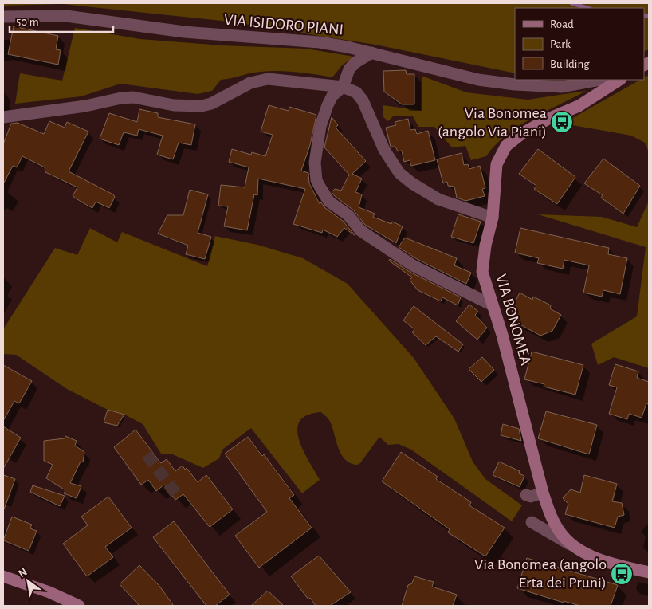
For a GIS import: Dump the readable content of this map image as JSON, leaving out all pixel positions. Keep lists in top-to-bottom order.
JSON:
{
  "streets": {
    "street": ["VIA ISIDORO PIANI", "VIA BONOMEA"]
  },
  "places": {
    "bus stop": ["Via Bonomea (angolo Via Piani)", "Via Bonomea (angolo Erta dei Pruni)"]
  },
  "legend": ["Road", "Park", "Building"],
  "scale_bar": "50 m",
  "north": "top left"
}
